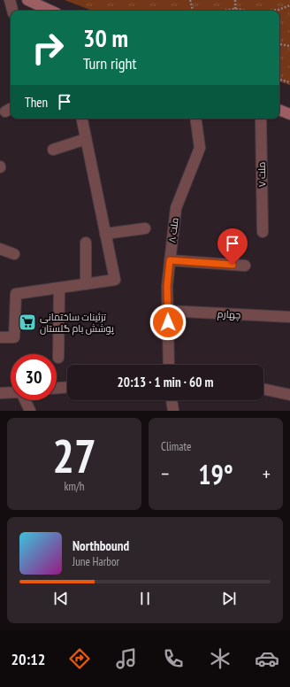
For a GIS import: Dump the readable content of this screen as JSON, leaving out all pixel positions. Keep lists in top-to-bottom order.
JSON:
{
  "streets": {
    "street": ["۷ ملت", "۸ ملت", "چهارم"]
  },
  "crossings": [
    ["۸ ملت", "چهارم"]
  ],
  "places": {
    "supermarket": ["تزئینات ساختمانی پوشش بام گلستان"]
  },
  "page": {
    "turn": ["30 m", "Turn right"],
    "then": "Then",
    "limit": "30",
    "trip": "20:13 · 1 min · 60 m",
    "tile": [
      ["27", "km/h"],
      "Climate"
    ],
    "heat": ["−", "19°", "+"],
    "song": ["Northbound", "June Harbor"],
    "tabs": "20:12"
  }
}
